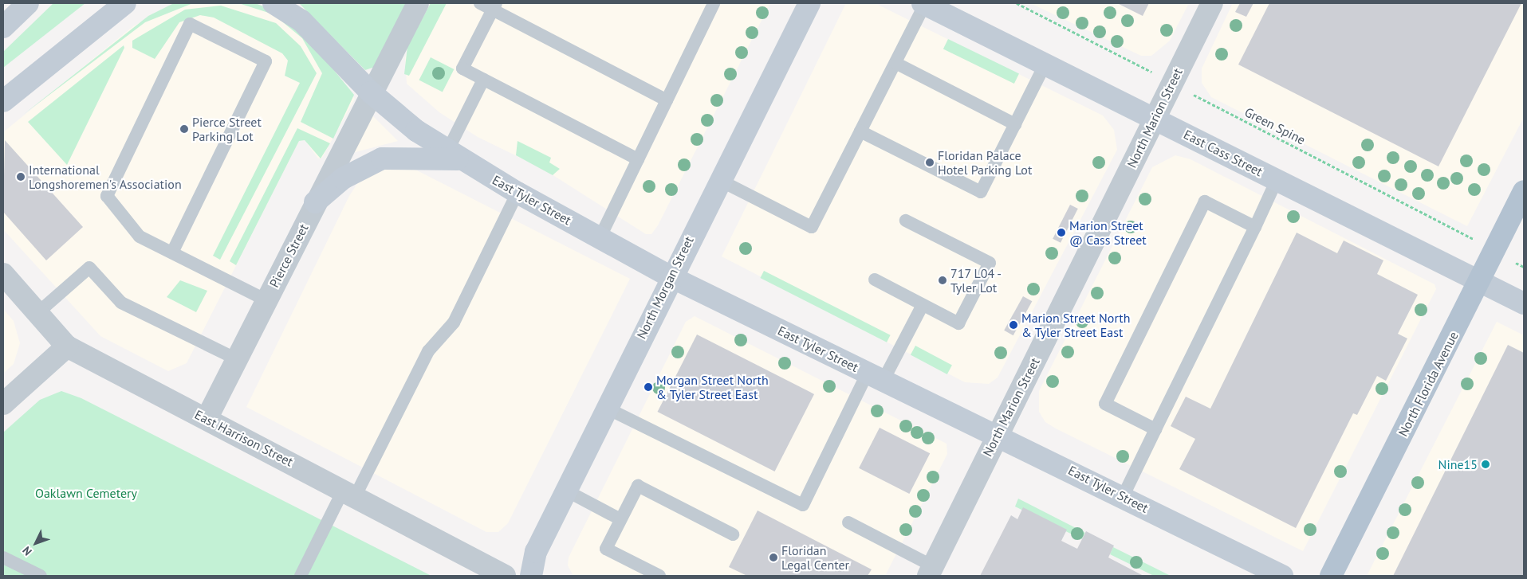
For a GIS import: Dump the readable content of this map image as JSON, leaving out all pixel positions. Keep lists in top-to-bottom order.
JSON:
{
  "streets": {
    "main road": [
      "East Cass Street",
      "East Tyler Street",
      "North Morgan Street",
      "North Florida Avenue"
    ],
    "street": ["North Marion Street", "Pierce Street", "East Harrison Street"],
    "path": ["Green Spine"]
  },
  "crossings": [
    ["North Marion Street", "Green Spine"],
    ["North Marion Street", "East Cass Street"],
    ["North Marion Street", "East Tyler Street"],
    ["Green Spine", "North Florida Avenue"],
    ["East Cass Street", "North Florida Avenue"],
    ["East Tyler Street", "Pierce Street"],
    ["East Tyler Street", "North Morgan Street"],
    ["Pierce Street", "East Harrison Street"]
  ],
  "parks": ["Oaklawn Cemetery"],
  "places": [
    "Pierce Street Parking Lot",
    "Floridan Palace Hotel Parking Lot",
    "International Longshoremen's Association",
    "Marion Street @ Cass Street",
    "717 L04 - Tyler Lot",
    "Marion Street North & Tyler Street East",
    "Morgan Street North & Tyler Street East",
    "Nine15",
    "Floridan Legal Center"
  ],
  "north": "bottom left"
}
